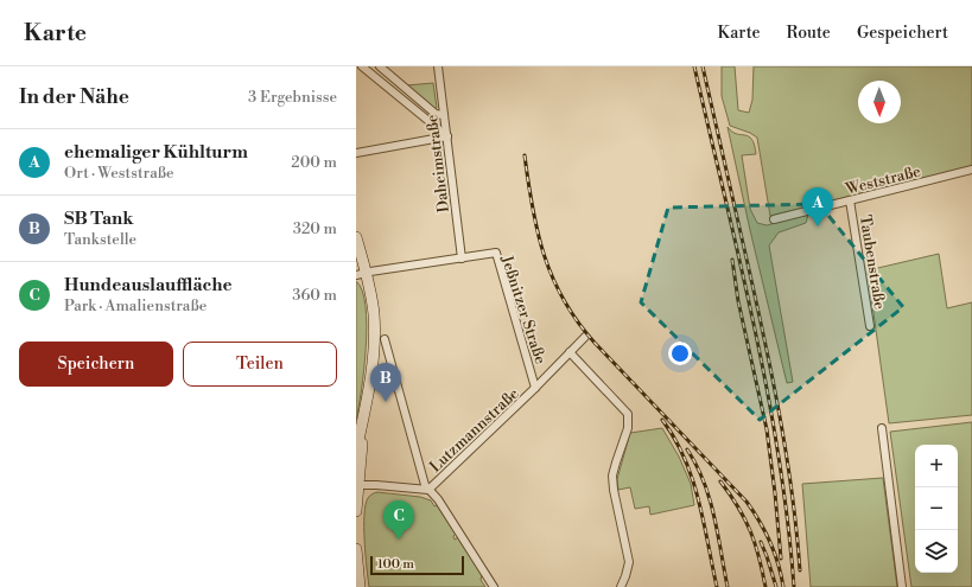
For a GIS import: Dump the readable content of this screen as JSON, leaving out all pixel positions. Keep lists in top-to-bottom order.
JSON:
{
  "streets": {
    "street": [
      "Daheimstraße",
      "Weststraße",
      "Taubenstraße",
      "Jeßnitzer Straße",
      "Lutzmannstraße"
    ]
  },
  "crossings": [
    ["Daheimstraße", "Jeßnitzer Straße"],
    ["Weststraße", "Taubenstraße"],
    ["Jeßnitzer Straße", "Lutzmannstraße"]
  ],
  "scale_bar": "100 m",
  "north": "bottom",
  "page": {
    "header": "Karte",
    "nav": ["Karte", "Route", "Gespeichert"],
    "heading": ["In der Nähe", "3 Ergebnisse"],
    "list": [
      {
        "mark": "A",
        "name": "ehemaliger Kühlturm",
        "note": "Ort · Weststraße",
        "value": "200 m"
      },
      {
        "mark": "B",
        "name": "SB Tank",
        "note": "Tankstelle",
        "value": "320 m"
      },
      {
        "mark": "C",
        "name": "Hundeauslauffläche",
        "note": "Park · Amalienstraße",
        "value": "360 m"
      }
    ],
    "pins": ["A", "B", "C"],
    "buttons": ["Speichern", "Teilen"],
    "map_buttons": ["+", "−"],
    "scale": "100 m"
  }
}
